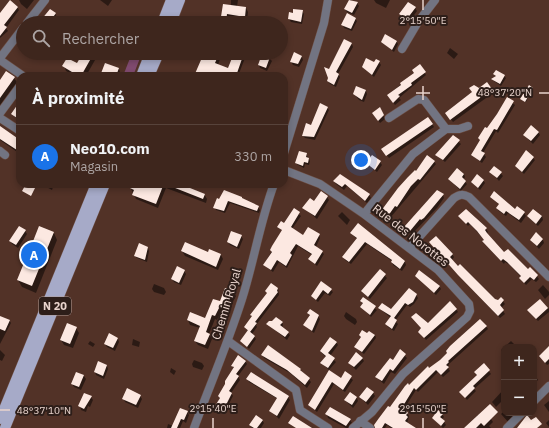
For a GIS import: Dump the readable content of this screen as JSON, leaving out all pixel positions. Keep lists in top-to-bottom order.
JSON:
{
  "streets": {
    "main road": ["N 20"],
    "street": ["Rue des Norottes", "Chemin Royal"]
  },
  "page": {
    "search": "Rechercher",
    "heading": "À proximité",
    "list": [
      {
        "mark": "A",
        "name": "Neo10.com",
        "note": "Magasin",
        "value": "330 m"
      }
    ],
    "pins": "A",
    "map_buttons": ["+", "−"]
  },
  "coordinates": [
    "2°15'50\"E",
    "48°37'20\"N",
    "2°15'40\"E",
    "48°37'10\"N"
  ]
}
